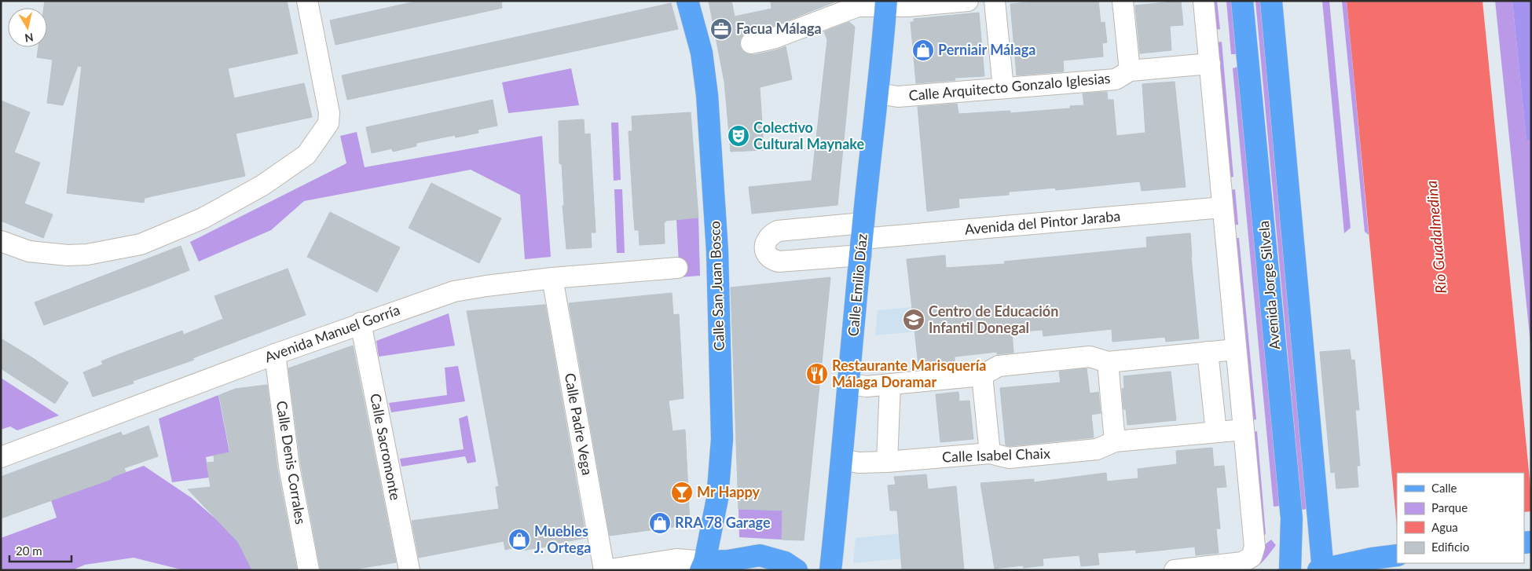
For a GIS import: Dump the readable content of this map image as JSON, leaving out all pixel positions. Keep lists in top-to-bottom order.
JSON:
{
  "streets": {
    "main road": ["Calle Emilio Díaz", "Avenida Jorge Silvela", "Calle San Juan Bosco"],
    "street": [
      "Calle Arquitecto Gonzalo Iglesias",
      "Avenida del Pintor Jaraba",
      "Avenida Manuel Gorría",
      "Calle Padre Vega",
      "Calle Sacromonte",
      "Calle Isabel Chaix",
      "Calle Denis Corrales"
    ]
  },
  "crossings": [
    ["Calle Arquitecto Gonzalo Iglesias", "Calle Emilio Díaz"],
    ["Avenida del Pintor Jaraba", "Calle Emilio Díaz"],
    ["Calle Emilio Díaz", "Calle Isabel Chaix"],
    ["Avenida Manuel Gorría", "Calle Padre Vega"],
    ["Avenida Manuel Gorría", "Calle Sacromonte"],
    ["Avenida Manuel Gorría", "Calle Denis Corrales"]
  ],
  "water": ["Río Guadalmedina"],
  "places": {
    "office": ["Facua Málaga"],
    "shop": ["Perniair Málaga", "RRA 78 Garage", "Muebles J. Ortega"],
    "theatre": ["Colectivo Cultural Maynake"],
    "school or university": ["Centro de Educación Infantil Donegal"],
    "restaurant": ["Restaurante Marisquería Málaga Doramar"],
    "bar": ["Mr Happy"]
  },
  "legend": [
    "Calle",
    "Parque",
    "Agua",
    "Edificio"
  ],
  "scale_bar": "20 m",
  "north": "bottom"
}
